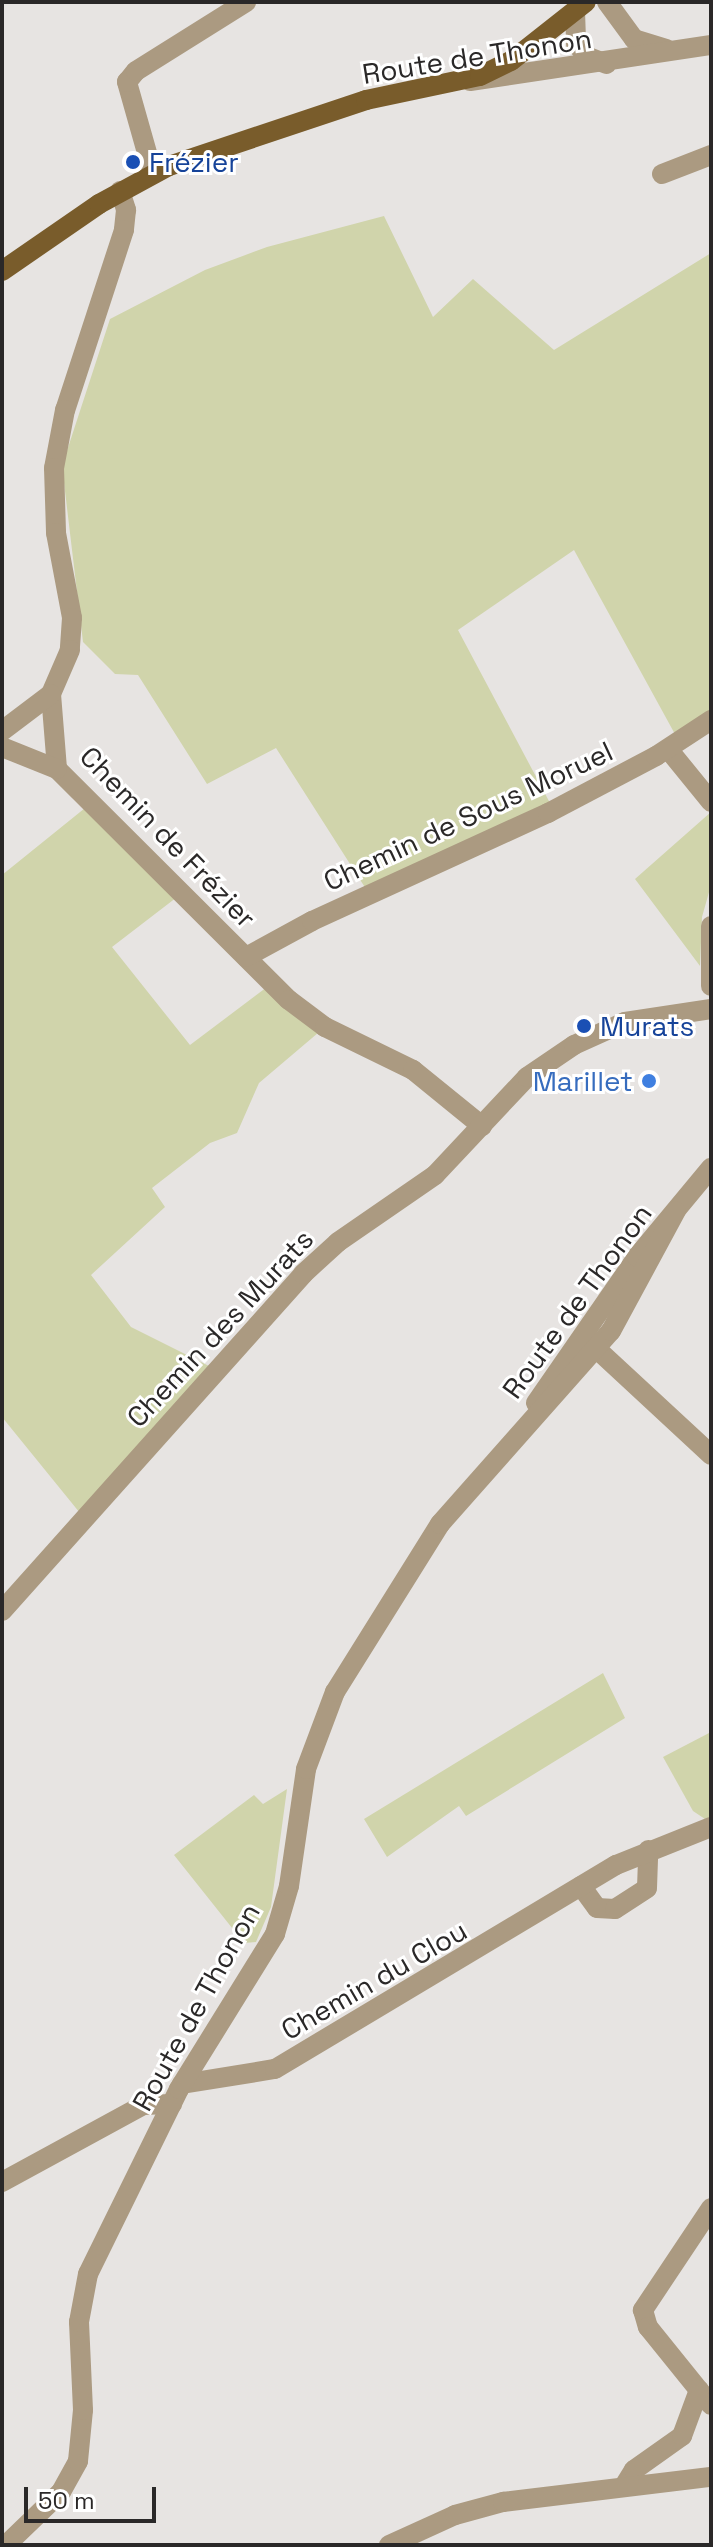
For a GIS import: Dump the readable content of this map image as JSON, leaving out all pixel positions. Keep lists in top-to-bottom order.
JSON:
{
  "streets": {
    "main road": ["Route de Thonon"],
    "street": [
      "Chemin de Sous Moruel",
      "Chemin de Frézier",
      "Chemin des Murats",
      "Chemin du Clou"
    ]
  },
  "crossings": [
    ["Route de Thonon", "Chemin de Frézier"],
    ["Route de Thonon", "Chemin du Clou"],
    ["Chemin de Sous Moruel", "Chemin de Frézier"],
    ["Chemin de Frézier", "Chemin des Murats"]
  ],
  "places": ["Frézier", "Murats", "Marillet"],
  "scale_bar": "50 m"
}
